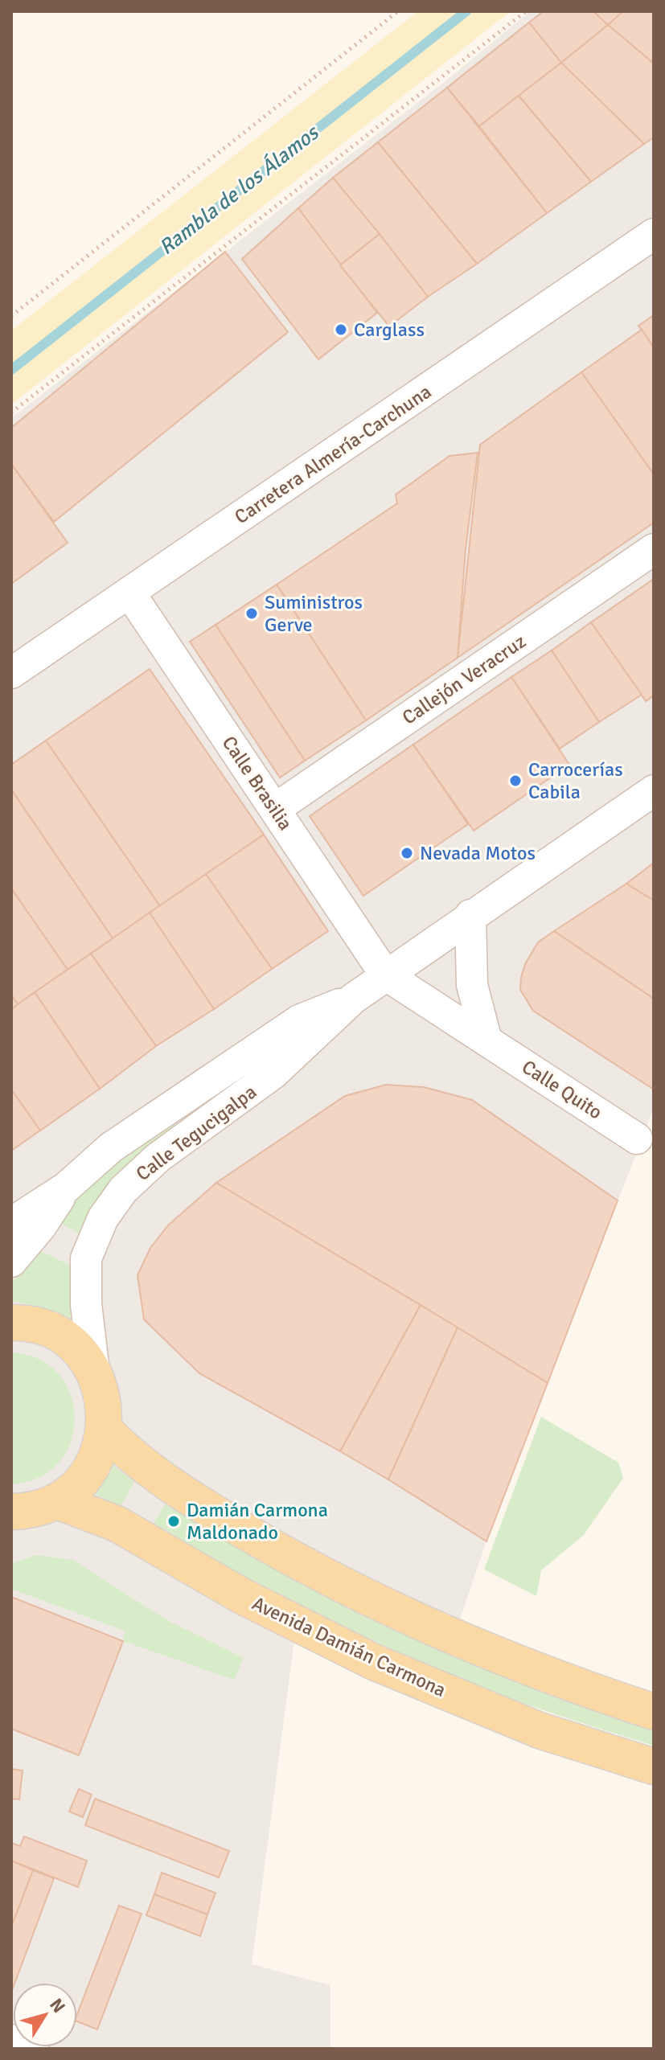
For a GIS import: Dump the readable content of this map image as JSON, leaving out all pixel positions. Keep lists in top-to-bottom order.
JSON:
{
  "streets": {
    "main road": ["Avenida Damián Carmona"],
    "street": [
      "Carretera Almería-Carchuna",
      "Callejón Veracruz",
      "Calle Brasilia",
      "Calle Quito",
      "Calle Tegucigalpa"
    ]
  },
  "crossings": [
    ["Carretera Almería-Carchuna", "Calle Brasilia"],
    ["Callejón Veracruz", "Calle Brasilia"],
    ["Calle Brasilia", "Calle Quito"],
    ["Calle Brasilia", "Calle Tegucigalpa"],
    ["Calle Quito", "Calle Tegucigalpa"]
  ],
  "water": ["Rambla de los Álamos"],
  "places": [
    "Carglass",
    "Suministros Gerve",
    "Carrocerías Cabila",
    "Nevada Motos",
    "Damián Carmona Maldonado"
  ],
  "north": "top right"
}
